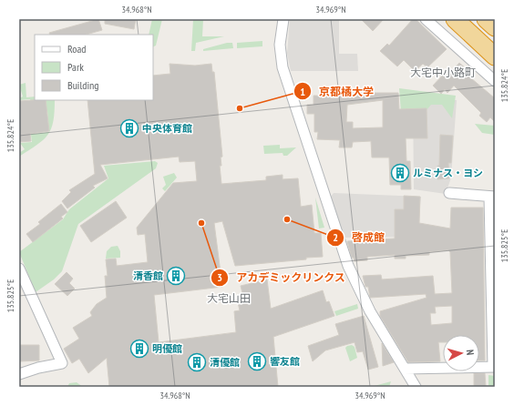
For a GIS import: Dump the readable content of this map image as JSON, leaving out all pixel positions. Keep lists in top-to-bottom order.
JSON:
{
  "districts": ["大宅中小路町", "大宅山田"],
  "places": {
    "other": ["京都橘大学", "啓成館", "アカデミックリンクス"],
    "building": [
      "中央体育館",
      "ルミナス・ヨシ",
      "清香館",
      "明優館",
      "響友館",
      "清優館"
    ]
  },
  "legend": ["Road", "Park", "Building"],
  "north": "right",
  "coordinates": [
    "34.968°N",
    "34.969°N",
    "135.824°E",
    "135.825°E"
  ]
}
